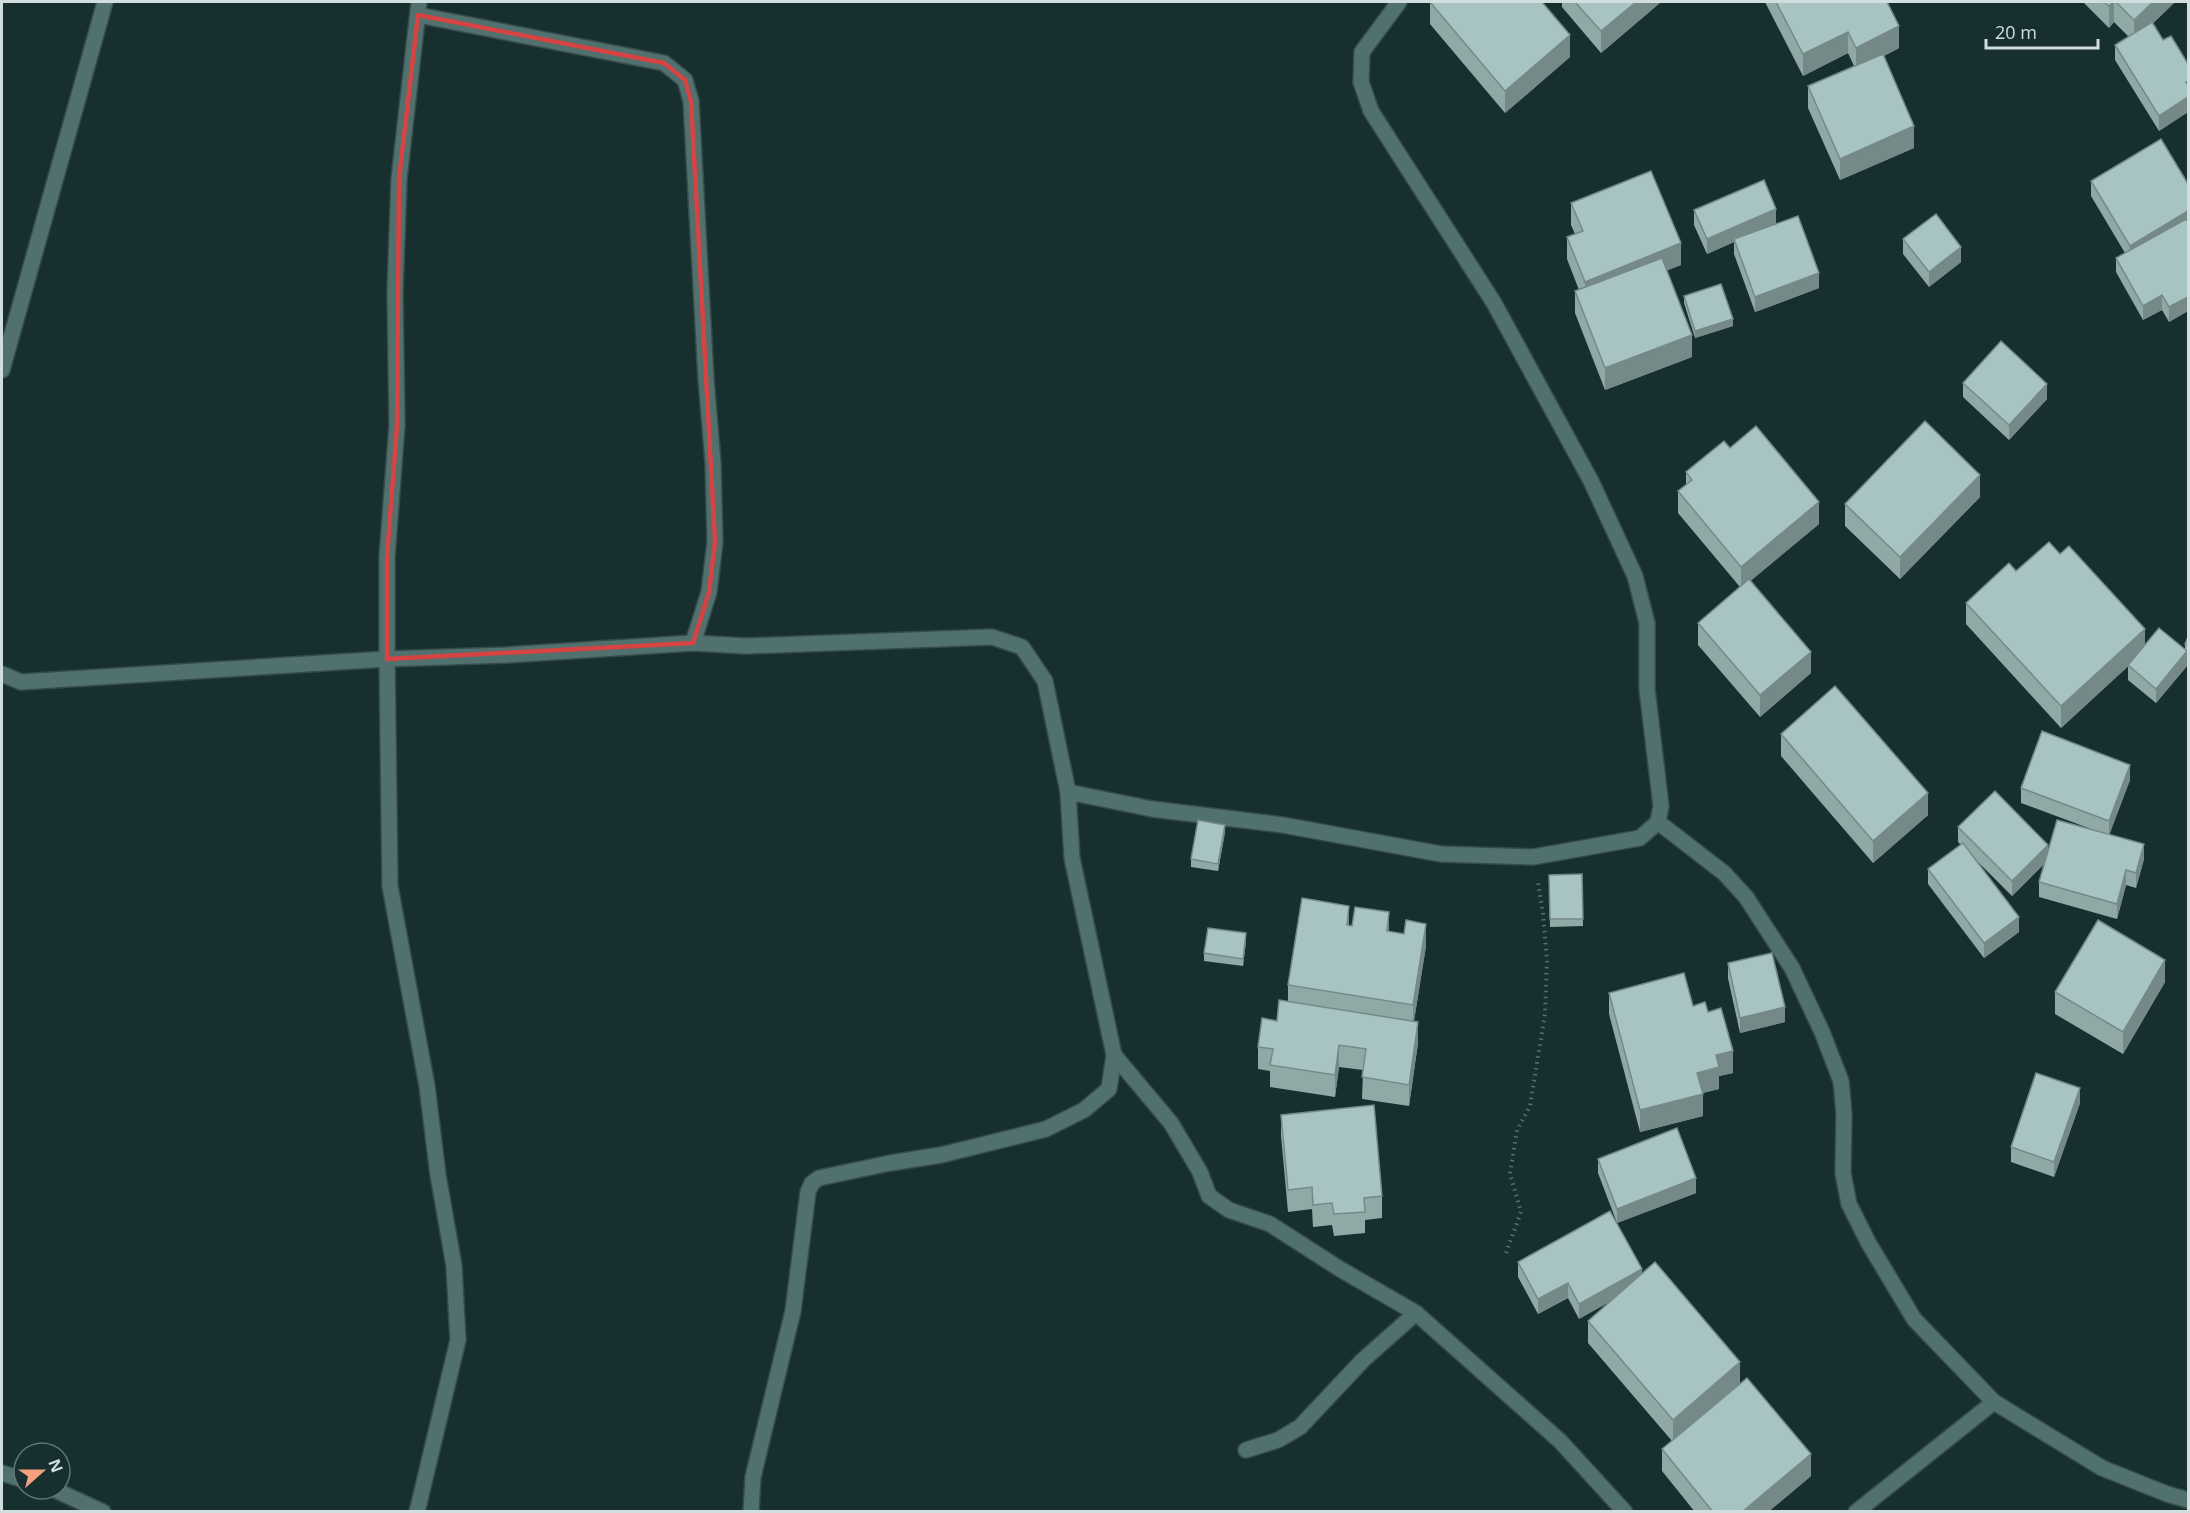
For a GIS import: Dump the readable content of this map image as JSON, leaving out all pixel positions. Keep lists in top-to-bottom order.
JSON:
{
  "scale_bar": "20 m",
  "north": "right"
}
